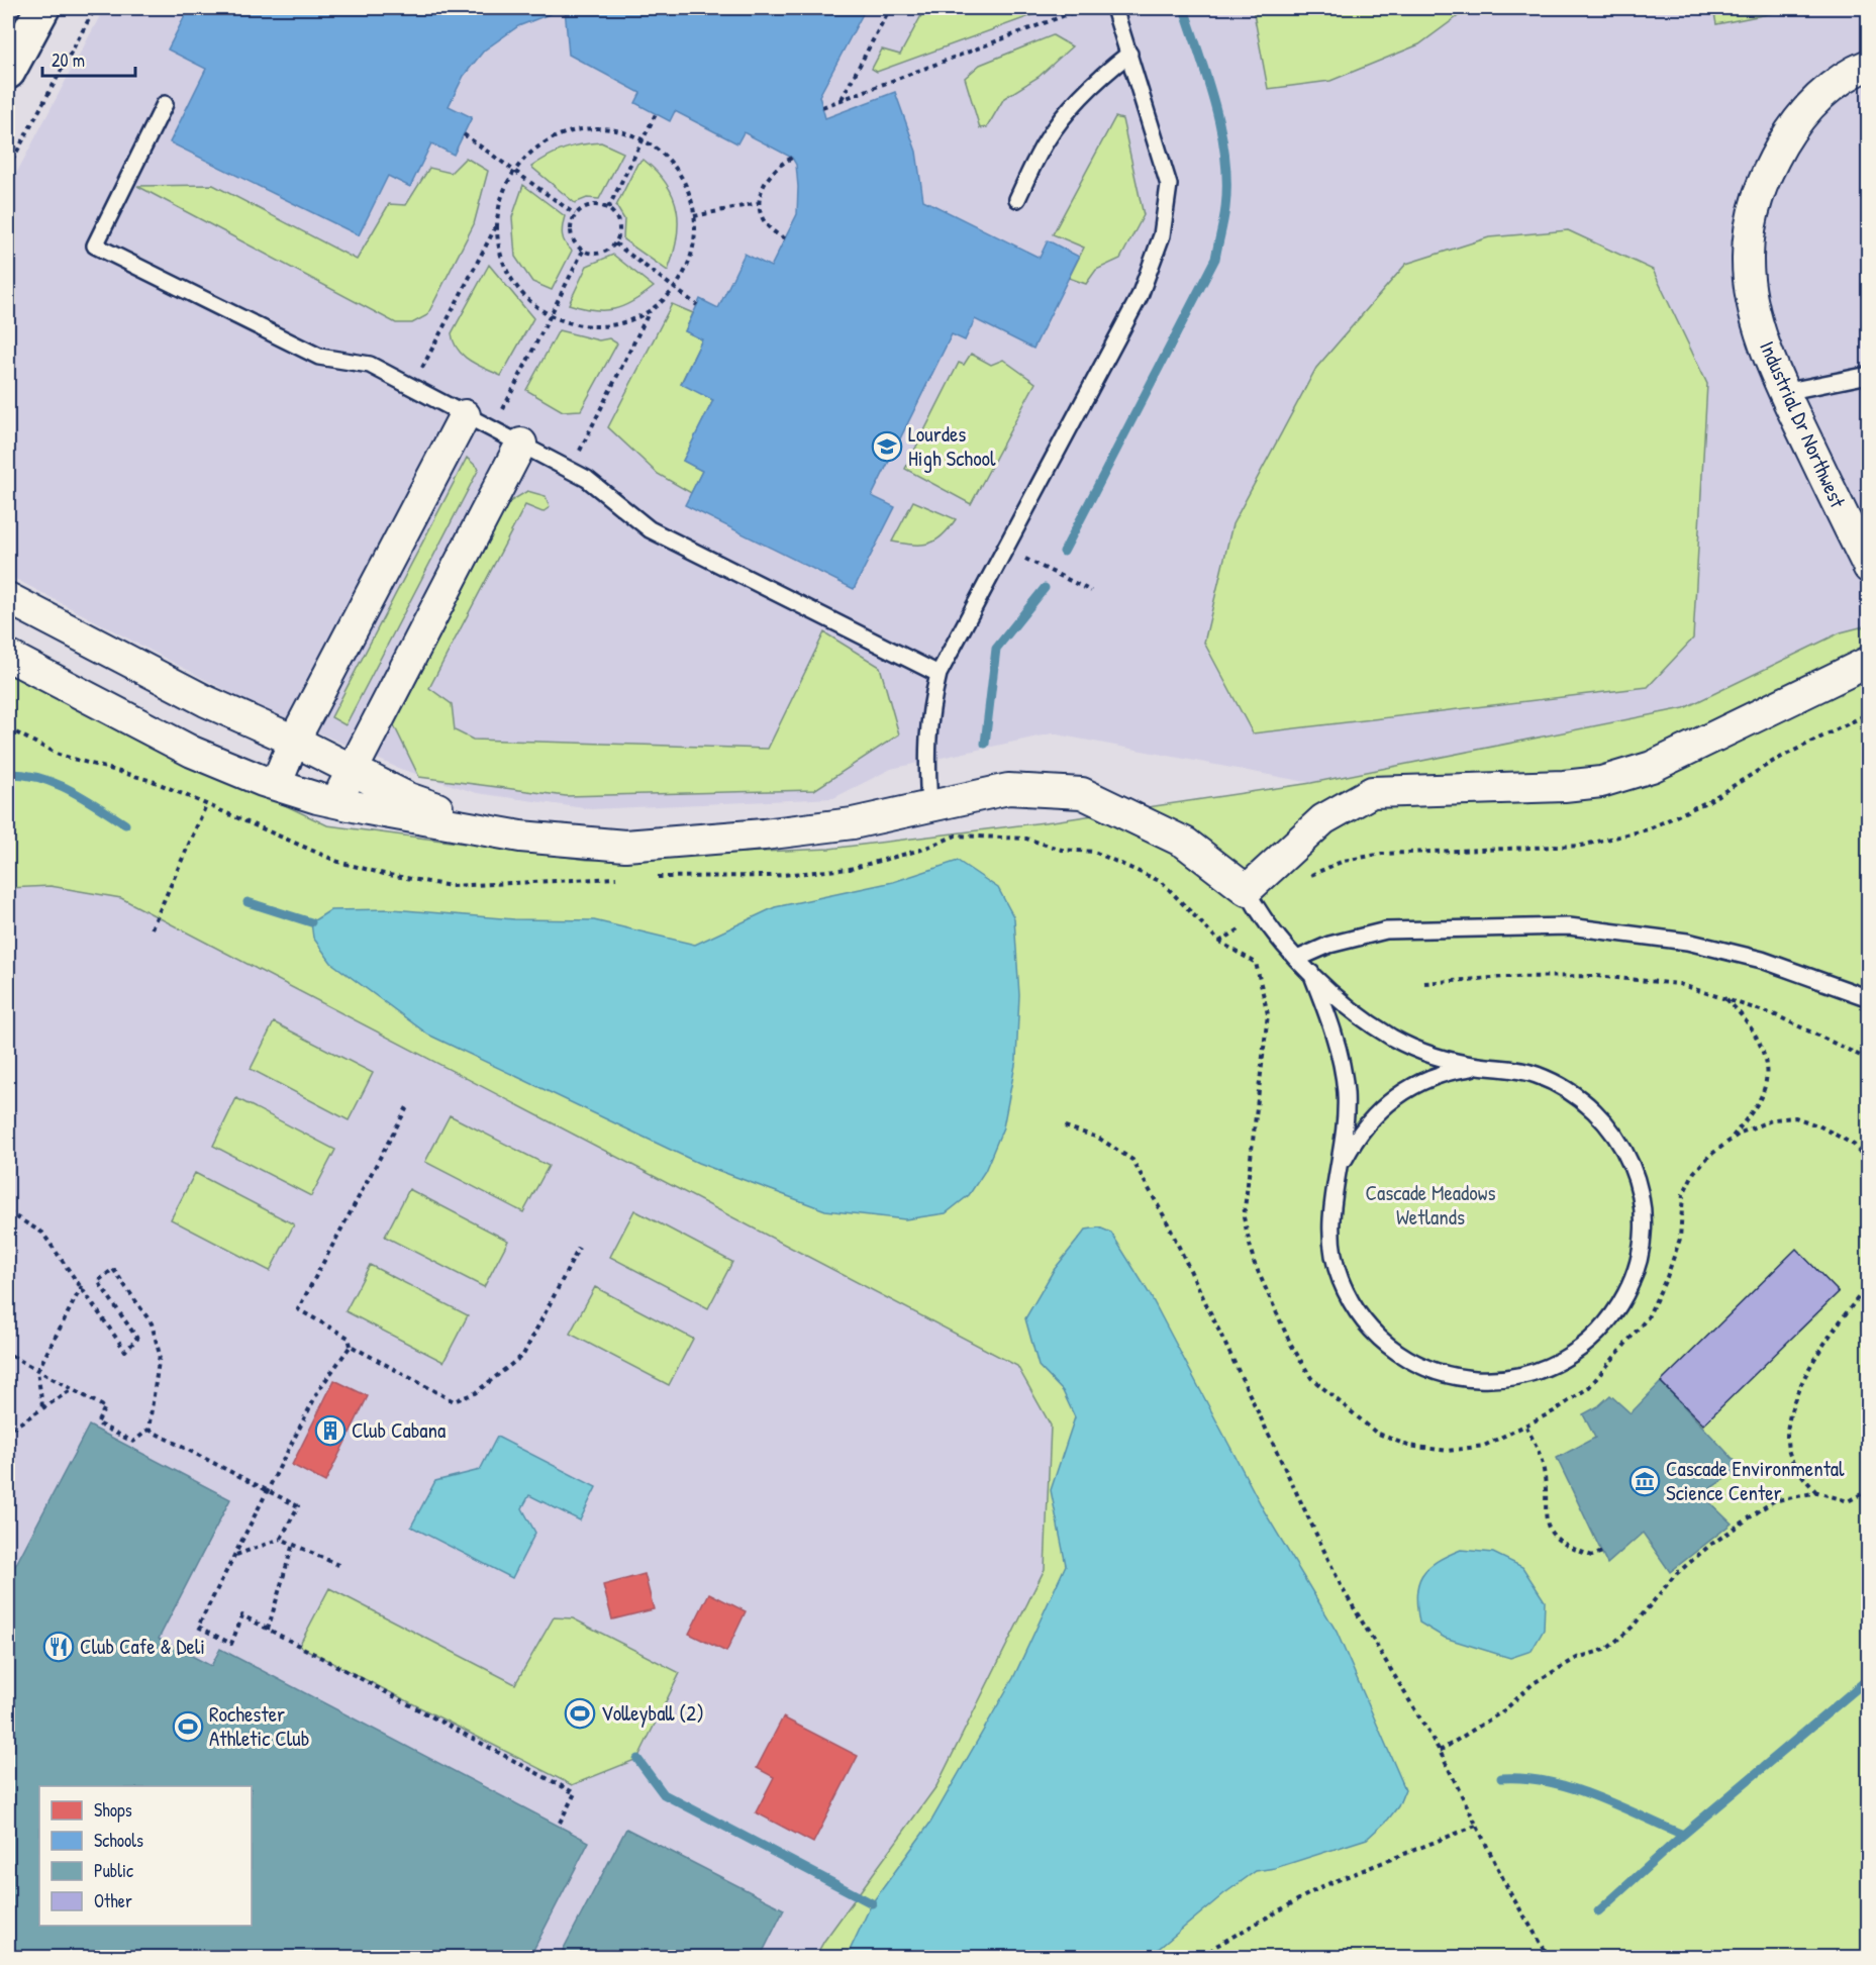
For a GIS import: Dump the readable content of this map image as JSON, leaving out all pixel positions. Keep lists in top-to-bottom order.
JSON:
{
  "streets": {
    "street": ["Industrial Dr Northwest"]
  },
  "parks": ["Cascade Meadows Wetlands"],
  "places": {
    "school or university": ["Lourdes High School"],
    "building": ["Club Cabana"],
    "museum": ["Cascade Environmental Science Center"],
    "restaurant": ["Club Cafe & Deli"],
    "sports": ["Volleyball (2)", "Rochester Athletic Club"]
  },
  "legend": [
    "Shops",
    "Schools",
    "Public",
    "Other"
  ],
  "scale_bar": "20 m"
}
